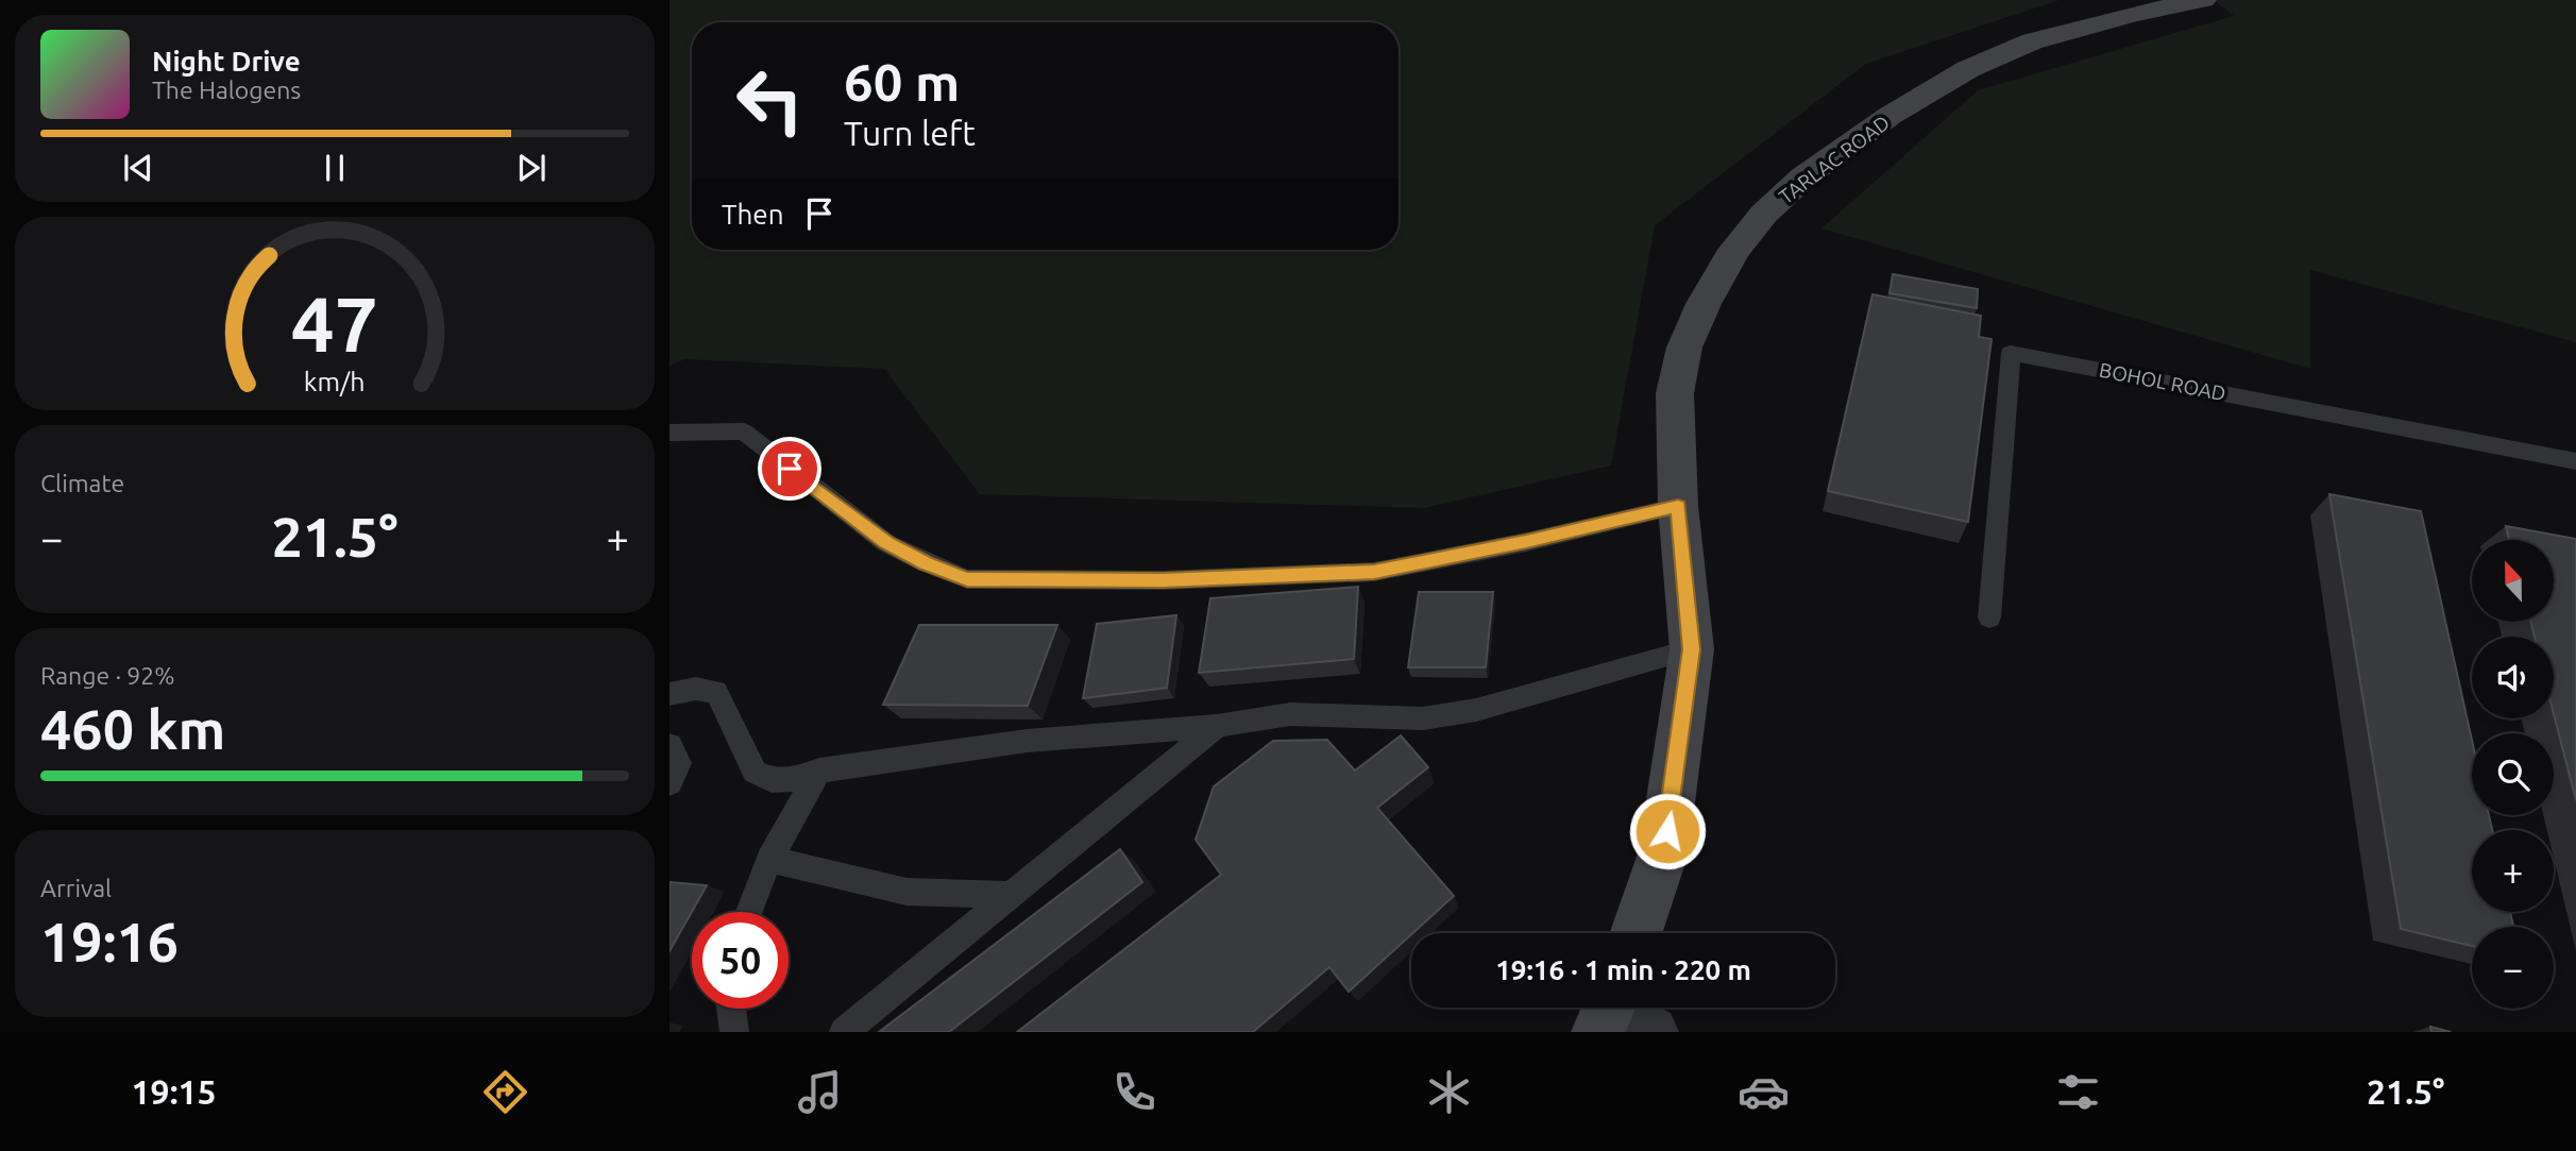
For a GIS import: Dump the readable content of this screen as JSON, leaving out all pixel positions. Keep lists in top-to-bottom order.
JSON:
{
  "streets": {
    "main road": ["TARLAC ROAD"],
    "lane": ["BOHOL ROAD"]
  },
  "north": "top",
  "page": {
    "turn": ["60 m", "Turn left"],
    "song": ["Night Drive", "The Halogens"],
    "then": "Then",
    "tile": [
      "Climate",
      ["Range · 92%", "460 km"],
      ["Arrival", "19:16"]
    ],
    "heat": ["−", "21.5°", "+"],
    "map_buttons": ["+", "−"],
    "limit": "50",
    "trip": "19:16 · 1 min · 220 m",
    "tabs": ["19:15", "21.5°"],
    "gauge": ["47", "km/h"]
  }
}
